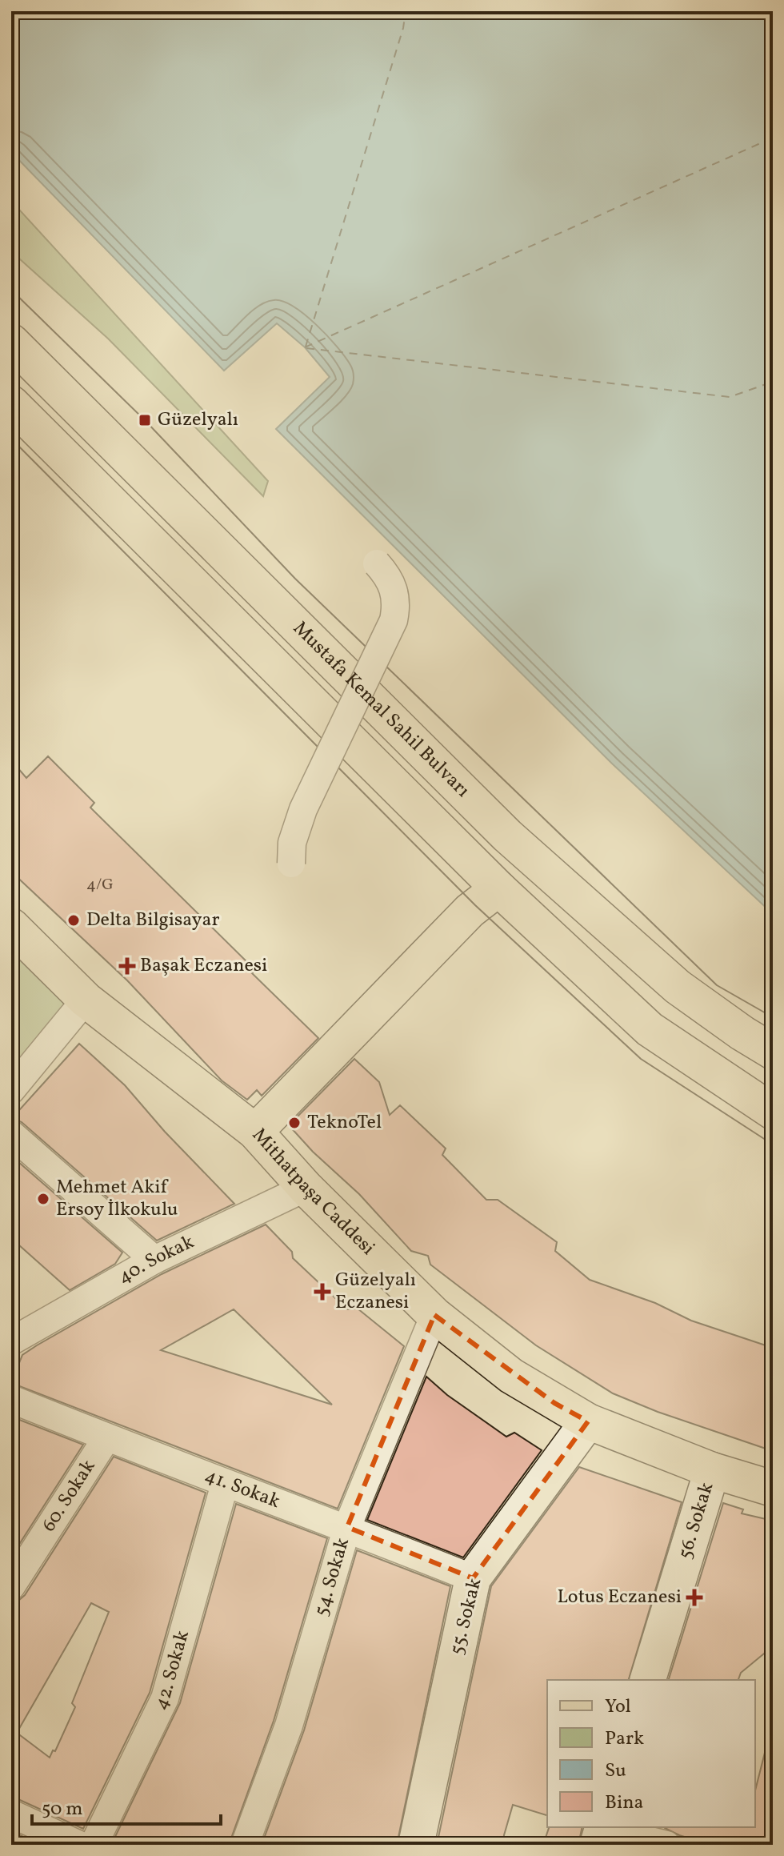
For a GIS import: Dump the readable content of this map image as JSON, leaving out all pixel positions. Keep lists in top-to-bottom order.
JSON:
{
  "streets": {
    "main road": ["Mustafa Kemal Sahil Bulvarı", "Mithatpaşa Caddesi"],
    "street": [
      "40. Sokak",
      "41. Sokak",
      "60. Sokak",
      "56. Sokak",
      "54. Sokak",
      "55. Sokak",
      "42. Sokak"
    ]
  },
  "crossings": [
    ["Mithatpaşa Caddesi", "40. Sokak"],
    ["Mithatpaşa Caddesi", "56. Sokak"],
    ["Mithatpaşa Caddesi", "54. Sokak"],
    ["Mithatpaşa Caddesi", "55. Sokak"],
    ["41. Sokak", "60. Sokak"],
    ["41. Sokak", "54. Sokak"],
    ["41. Sokak", "55. Sokak"],
    ["41. Sokak", "42. Sokak"]
  ],
  "places": {
    "transit": ["Güzelyalı"],
    "other": ["Delta Bilgisayar", "TeknoTel", "Mehmet Akif Ersoy İlkokulu"],
    "health": ["Başak Eczanesi", "Güzelyalı Eczanesi", "Lotus Eczanesi"]
  },
  "house_numbers": ["4/G"],
  "legend": [
    "Yol",
    "Park",
    "Su",
    "Bina"
  ],
  "scale_bar": "50 m"
}
